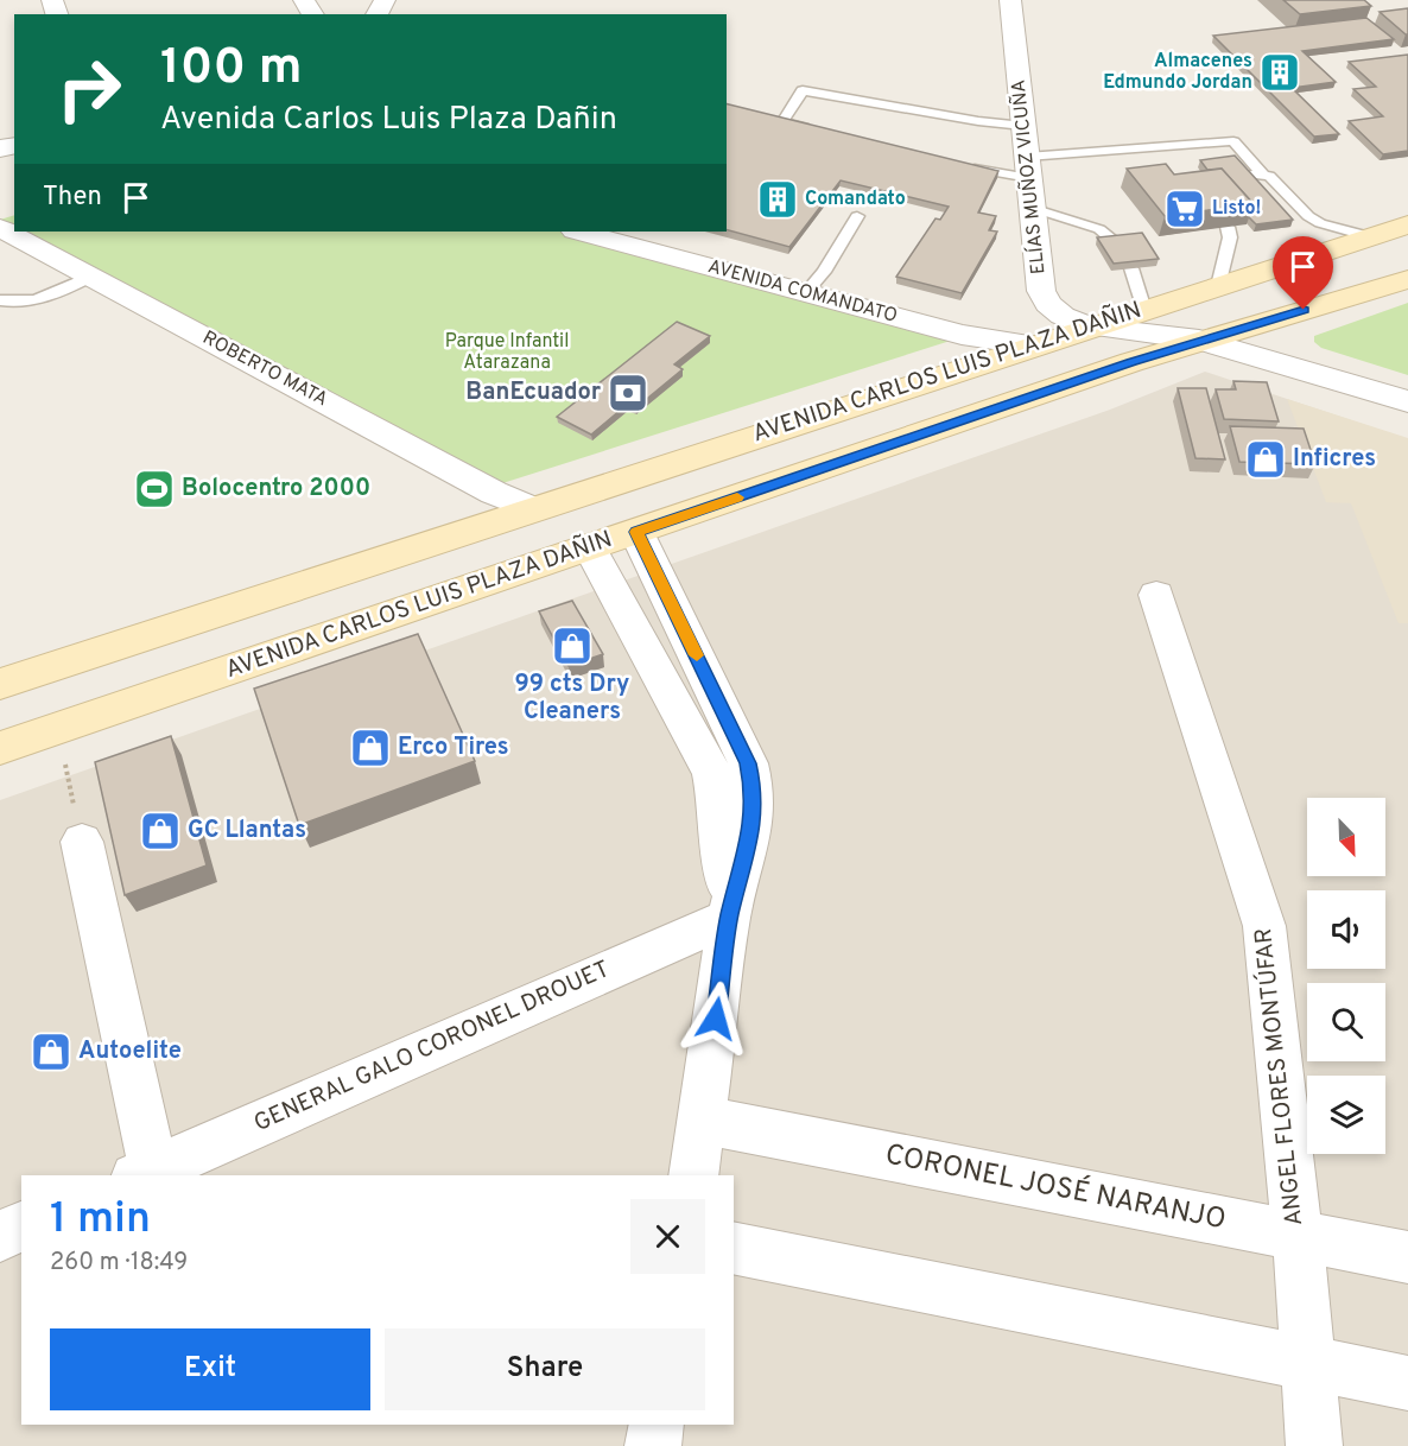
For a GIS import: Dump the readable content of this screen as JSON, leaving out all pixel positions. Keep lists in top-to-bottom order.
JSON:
{
  "streets": {
    "main road": ["AVENIDA CARLOS LUIS PLAZA DAÑIN"],
    "street": [
      "ELÍAS MUÑOZ VICUÑA",
      "AVENIDA COMANDATO",
      "ROBERTO MATA",
      "GENERAL GALO CORONEL DROUET",
      "ANGEL FLORES MONTÚFAR",
      "CORONEL JOSÉ NARANJO"
    ]
  },
  "crossings": [
    ["ELÍAS MUÑOZ VICUÑA", "AVENIDA CARLOS LUIS PLAZA DAÑIN"],
    ["AVENIDA COMANDATO", "AVENIDA CARLOS LUIS PLAZA DAÑIN"],
    ["ROBERTO MATA", "AVENIDA CARLOS LUIS PLAZA DAÑIN"],
    ["ANGEL FLORES MONTÚFAR", "CORONEL JOSÉ NARANJO"]
  ],
  "parks": ["Parque Infantil Atarazana"],
  "places": {
    "building": ["Almacenes Edmundo Jordan", "Comandato"],
    "supermarket": ["Listo!"],
    "bank": ["BanEcuador"],
    "shop": [
      "Inficres",
      "99 cts Dry Cleaners",
      "Erco Tires",
      "GC Llantas",
      "Autoelite"
    ],
    "sports": ["Bolocentro 2000"]
  },
  "north": "bottom right",
  "page": {
    "turn": ["100 m", "Avenida Carlos Luis Plaza Dañin"],
    "then": "Then",
    "heading": ["1 min", "260 m · 18:49"],
    "buttons": ["Exit", "Share"]
  }
}
